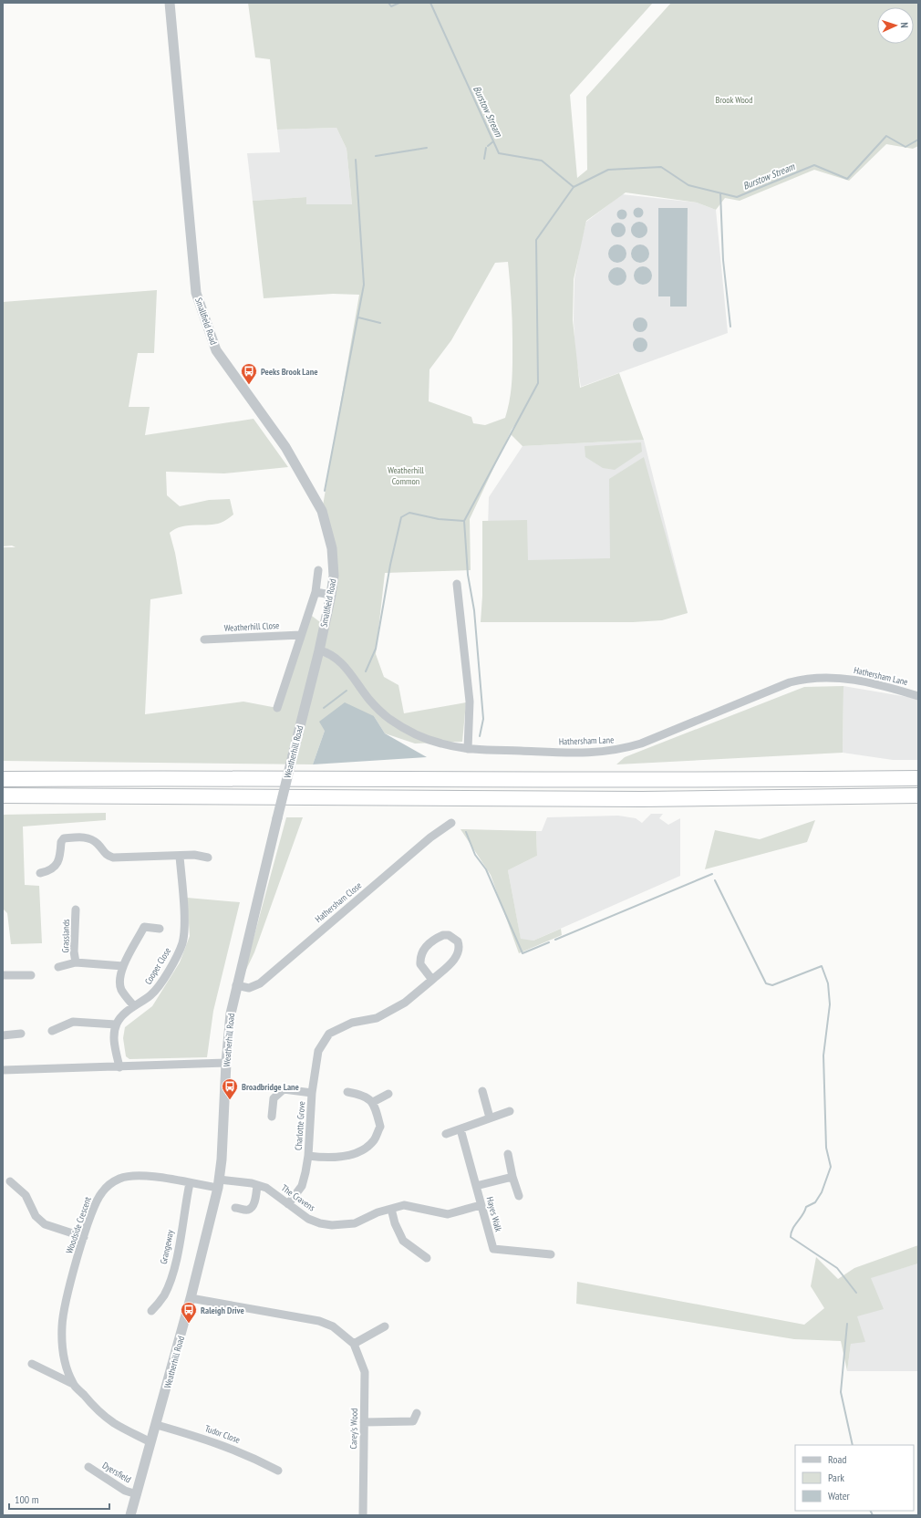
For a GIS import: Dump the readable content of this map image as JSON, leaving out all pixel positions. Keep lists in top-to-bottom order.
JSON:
{
  "streets": {
    "street": [
      "Smallfield Road",
      "Weatherhill Close",
      "Hathersham Lane",
      "Weatherhill Road",
      "Hathersham Close",
      "Grasslands",
      "Cooper Close",
      "Charlotte Grove",
      "The Cravens",
      "Hayes Walk",
      "Woodside Crescent",
      "Grangeway",
      "Carey's Wood",
      "Tudor Close",
      "Dyersfield"
    ]
  },
  "crossings": [
    ["Smallfield Road", "Hathersham Lane"],
    ["Smallfield Road", "Weatherhill Road"],
    ["Hathersham Lane", "Weatherhill Road"],
    ["Weatherhill Road", "Hathersham Close"],
    ["Weatherhill Road", "The Cravens"],
    ["Weatherhill Road", "Woodside Crescent"],
    ["Weatherhill Road", "Tudor Close"],
    ["Weatherhill Road", "Dyersfield"],
    ["Charlotte Grove", "The Cravens"],
    ["The Cravens", "Hayes Walk"],
    ["The Cravens", "Woodside Crescent"],
    ["Woodside Crescent", "Grangeway"]
  ],
  "water": ["Burstow Stream"],
  "parks": ["Brook Wood", "Weatherhill Common"],
  "places": {
    "bus stop": ["Peeks Brook Lane", "Broadbridge Lane", "Raleigh Drive"]
  },
  "legend": ["Road", "Park", "Water"],
  "scale_bar": "100 m",
  "north": "right"
}
